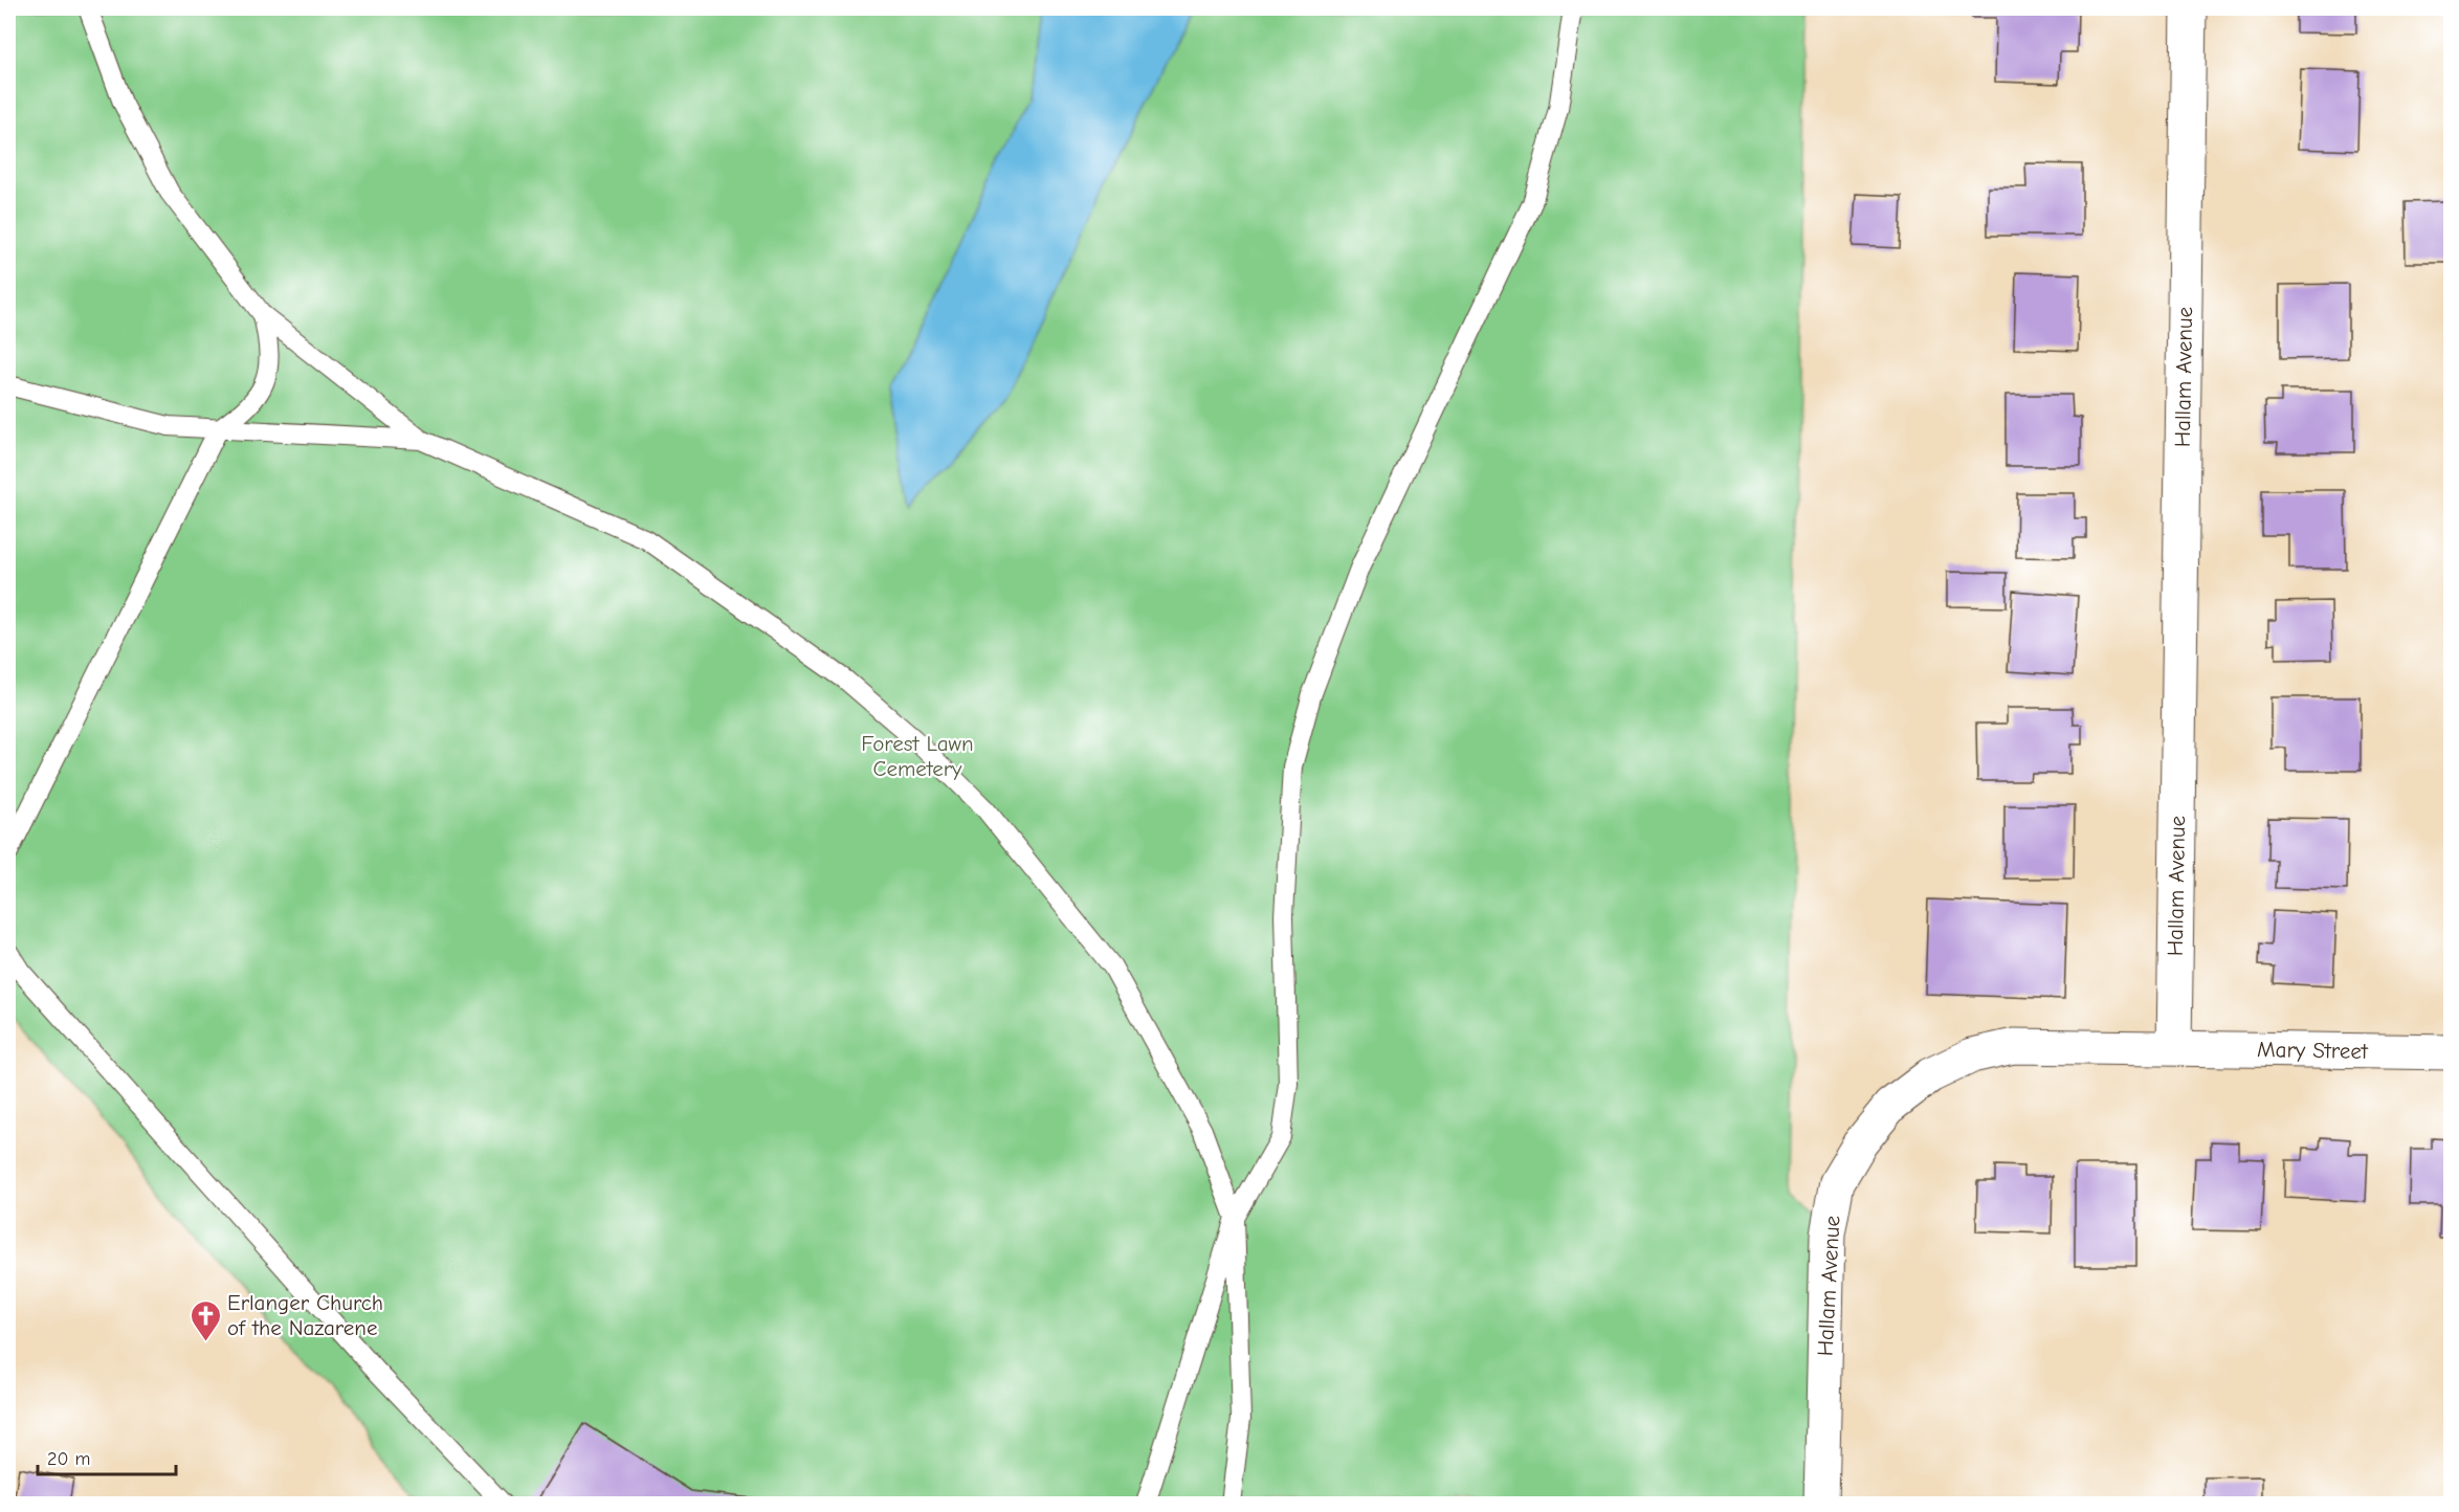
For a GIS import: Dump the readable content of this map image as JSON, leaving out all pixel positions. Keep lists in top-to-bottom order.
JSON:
{
  "streets": {
    "street": ["Hallam Avenue", "Mary Street"]
  },
  "crossings": [
    ["Hallam Avenue", "Mary Street"]
  ],
  "parks": ["Forest Lawn Cemetery"],
  "places": {
    "church": ["Erlanger Church of the Nazarene"]
  },
  "scale_bar": "20 m"
}
